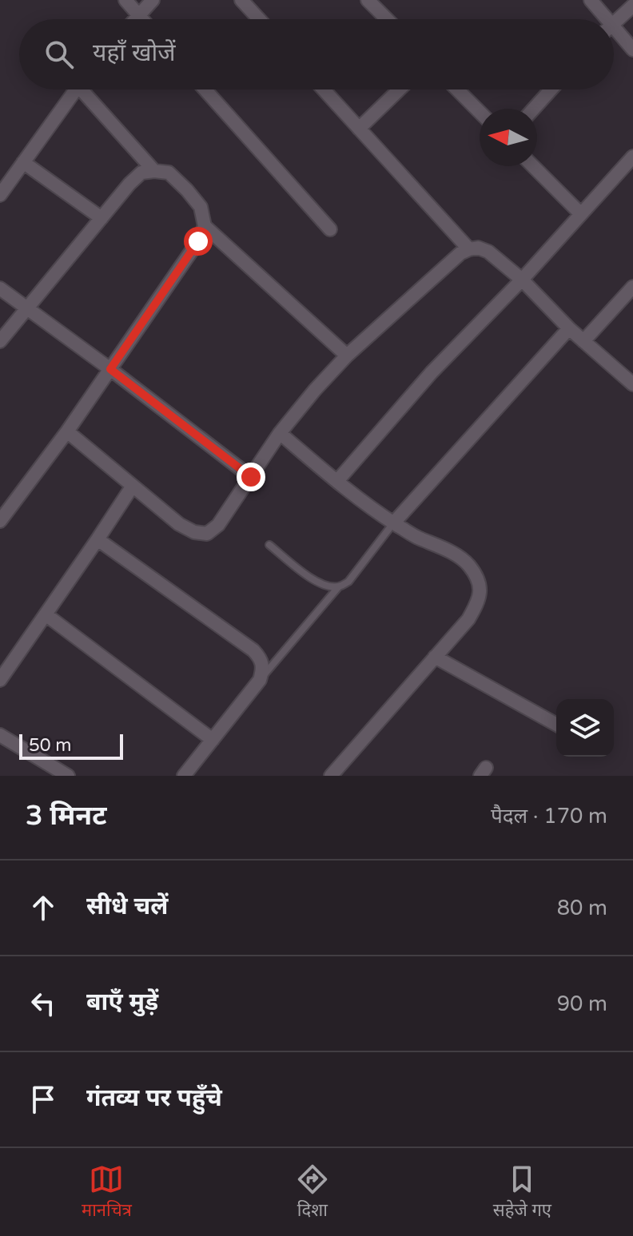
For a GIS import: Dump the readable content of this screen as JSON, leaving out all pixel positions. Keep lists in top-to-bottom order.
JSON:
{
  "scale_bar": "50 m",
  "north": "left",
  "page": {
    "search": "यहाँ खोजें",
    "scale": "50 m",
    "heading": ["3 मिनट", "पैदल · 170 m"],
    "list": [
      ["सीधे चलें", "80 m"],
      ["बाएँ मुड़ें", "90 m"],
      "गंतव्य पर पहुँचे"
    ],
    "nav": ["मानचित्र", "दिशा", "सहेजे गए"]
  }
}
